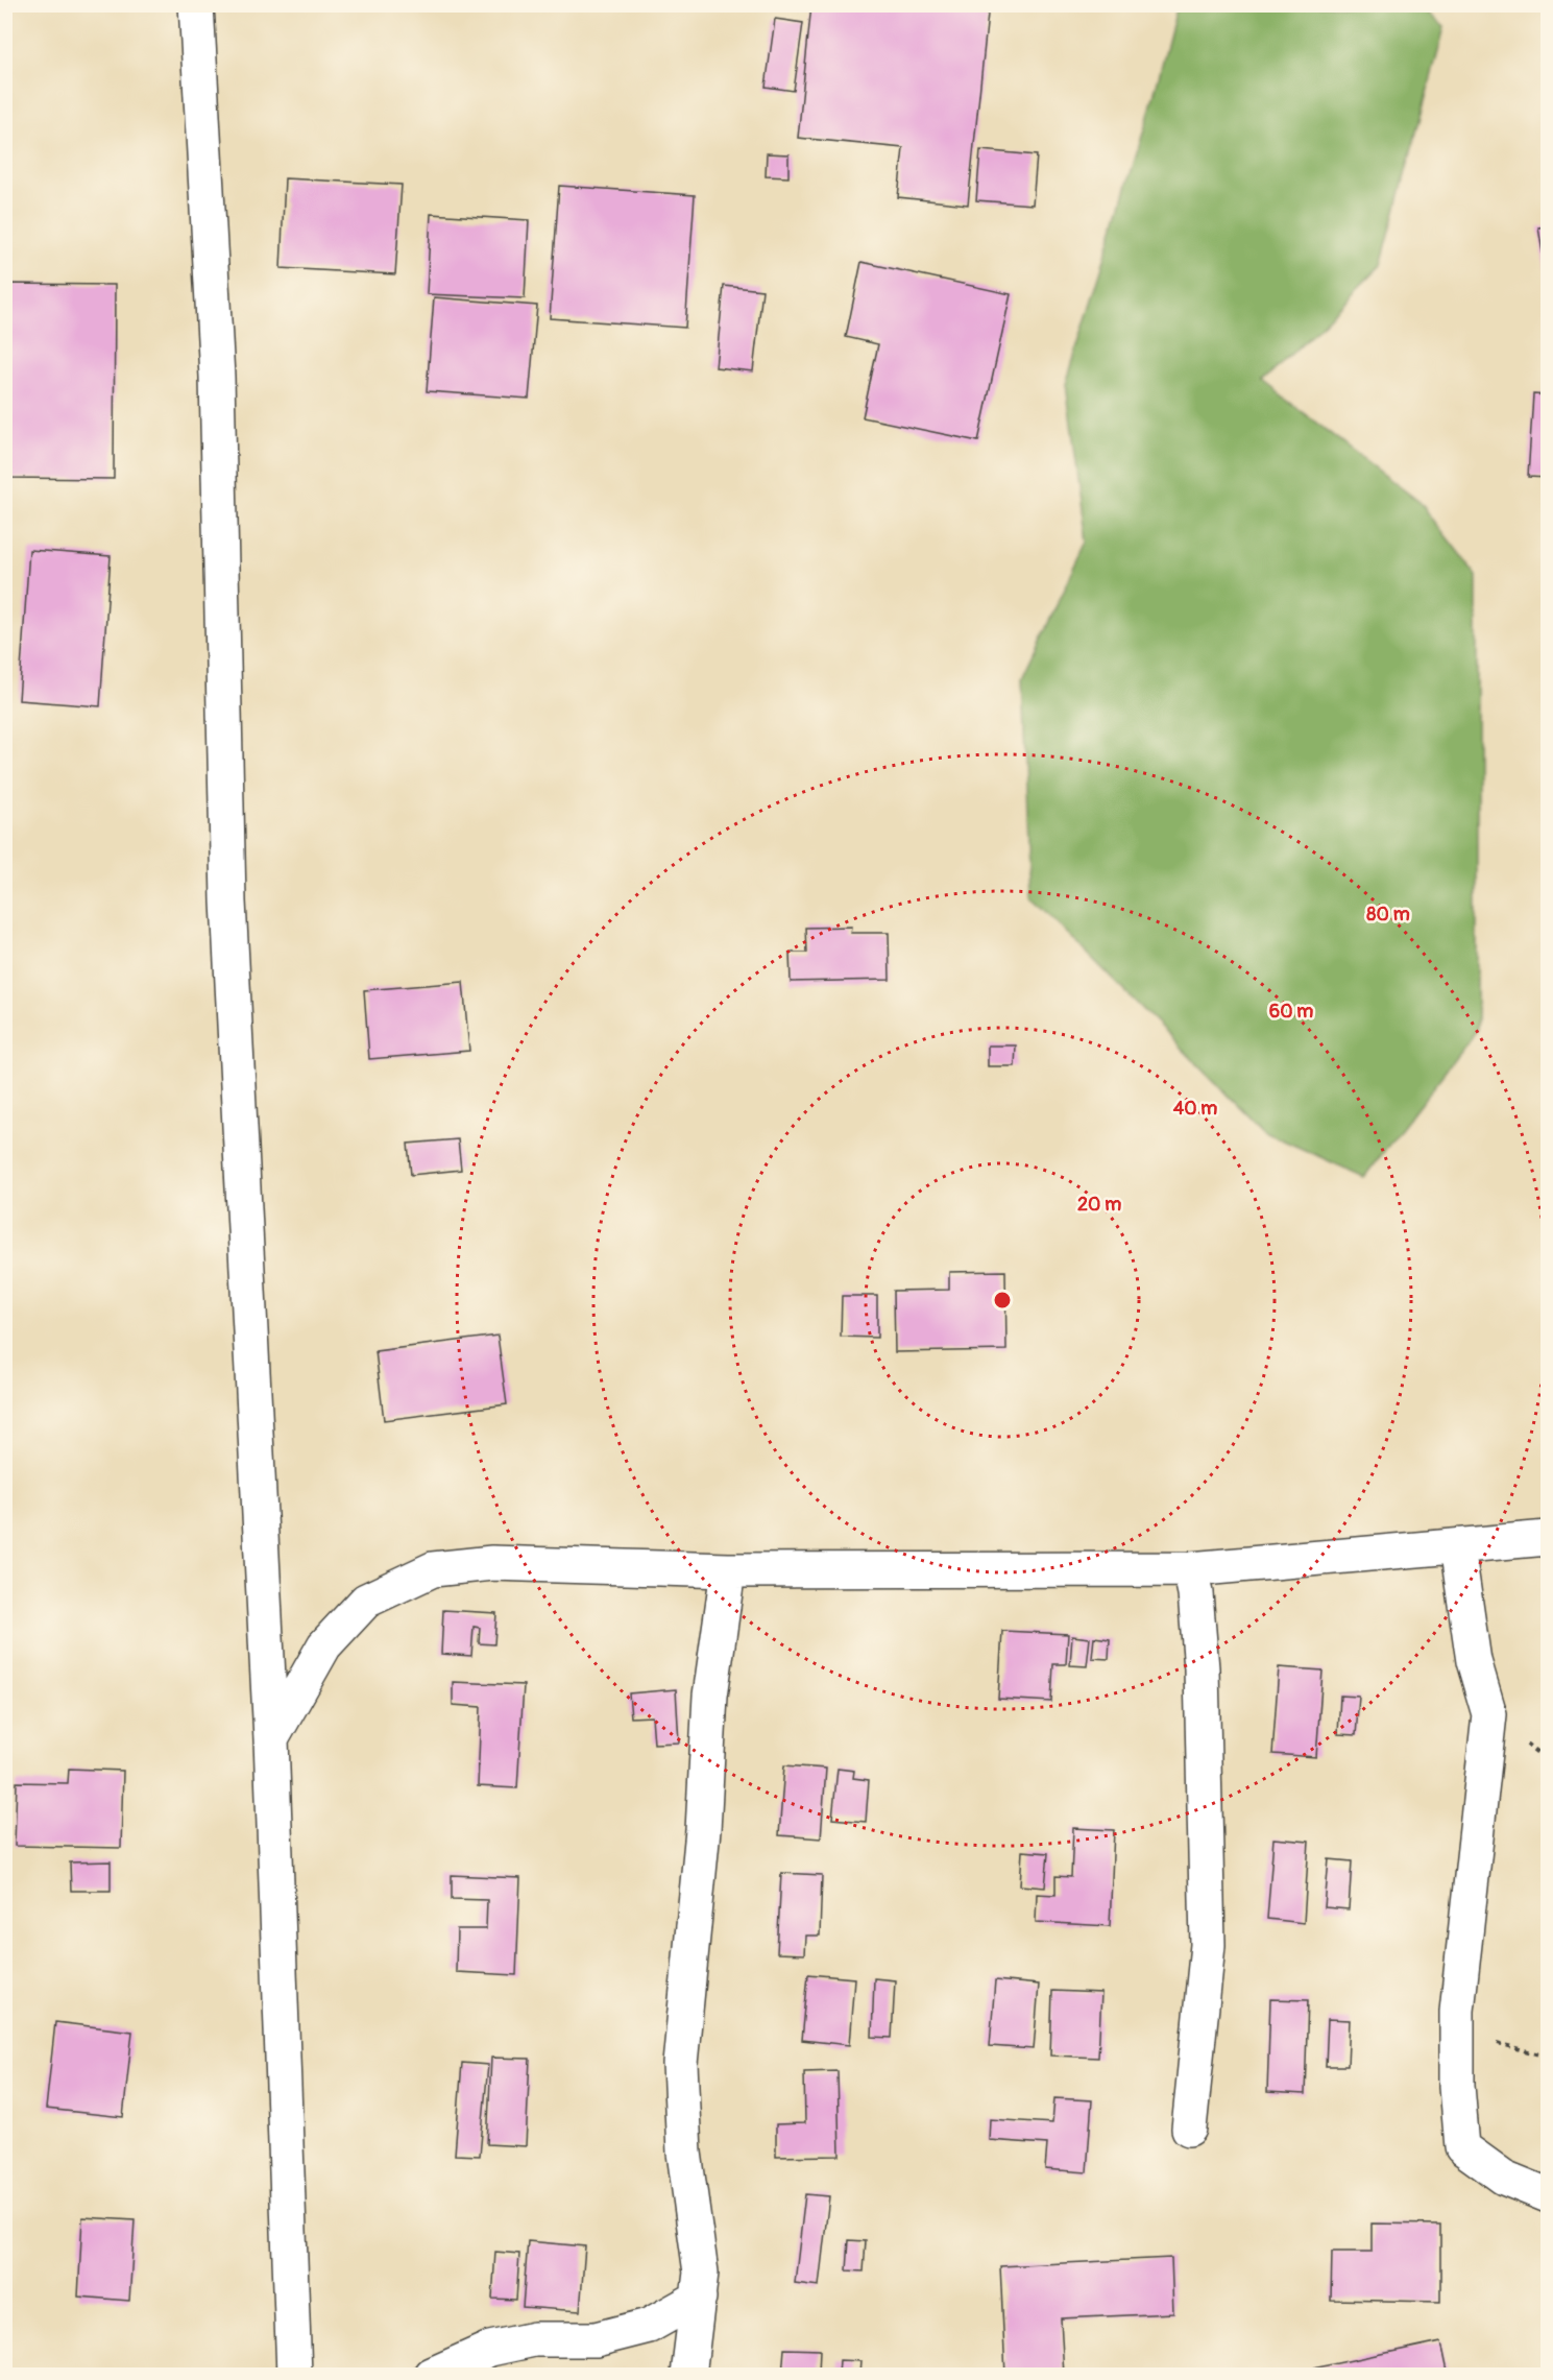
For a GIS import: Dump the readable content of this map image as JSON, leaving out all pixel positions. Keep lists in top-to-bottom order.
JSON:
{
  "rings": [
    "80 m",
    "60 m",
    "40 m",
    "20 m"
  ]
}
